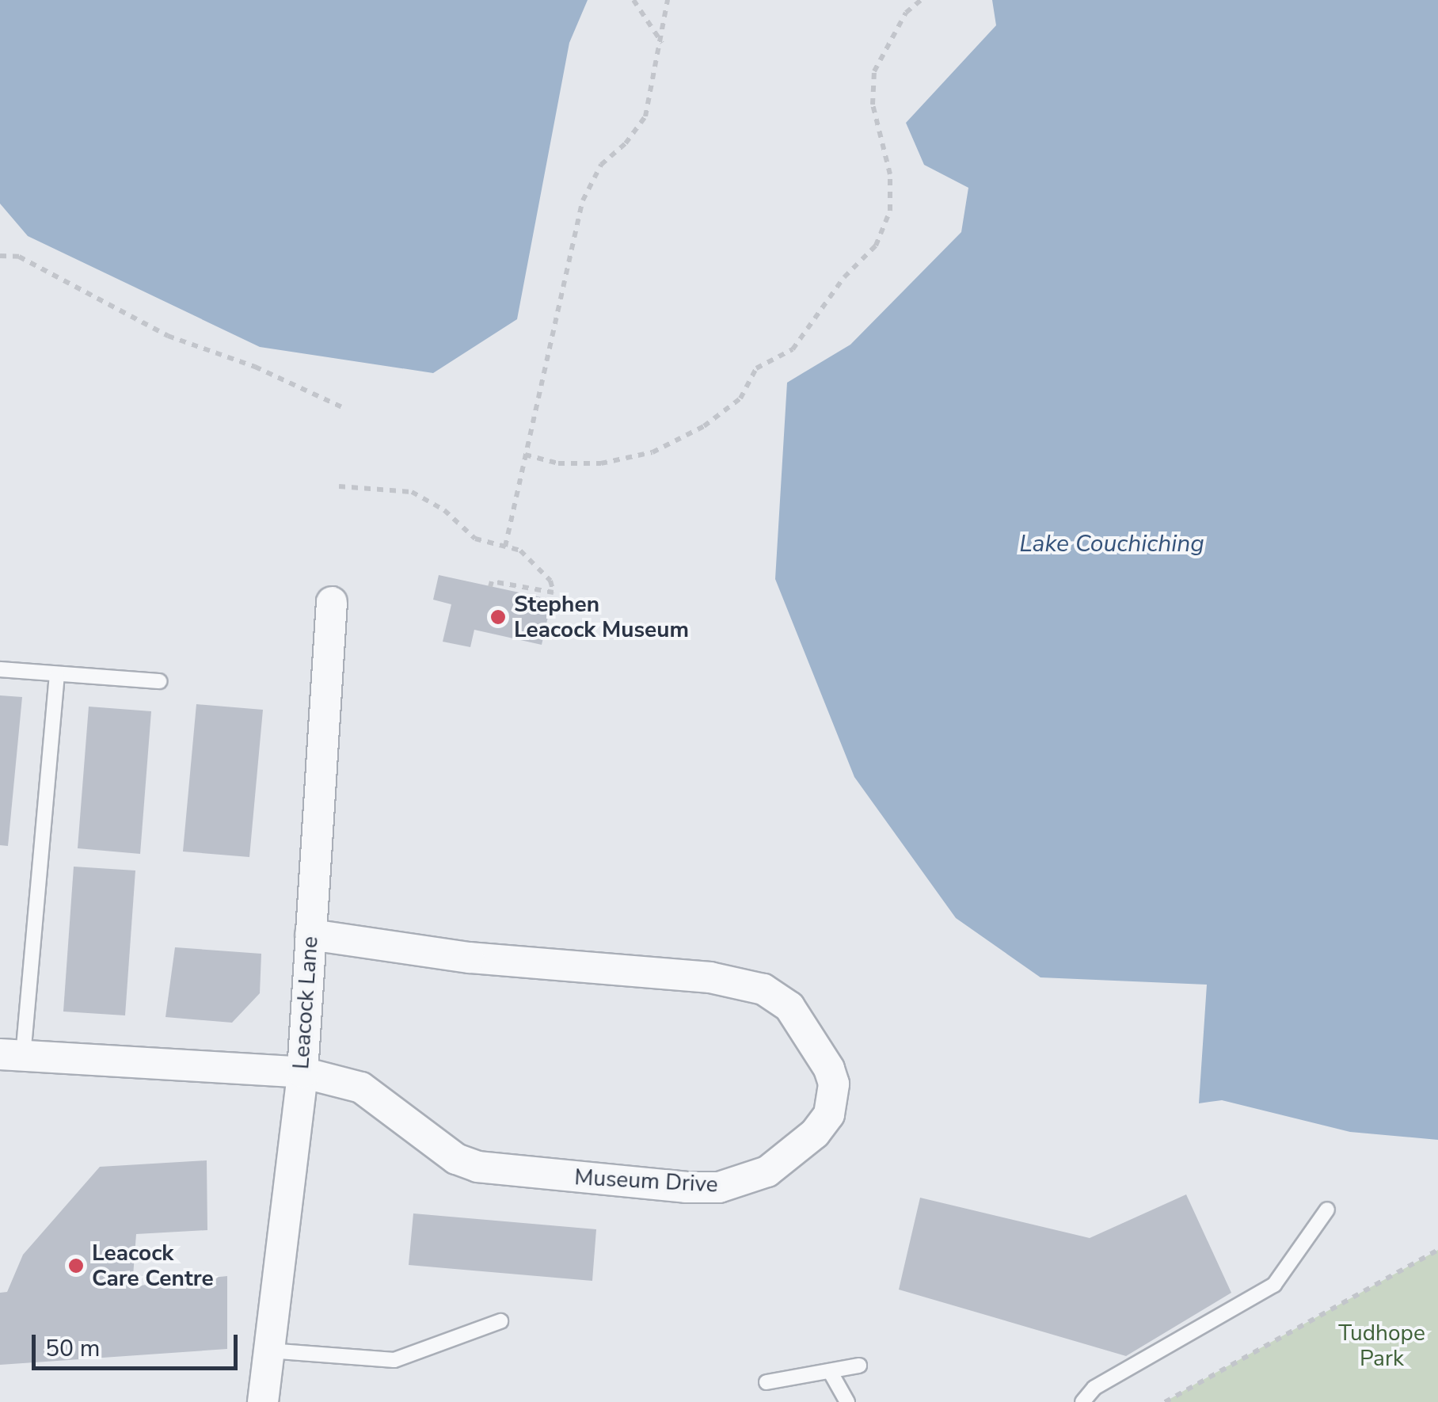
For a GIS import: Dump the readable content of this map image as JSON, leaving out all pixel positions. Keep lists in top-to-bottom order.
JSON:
{
  "streets": {
    "street": ["Leacock Lane", "Museum Drive"]
  },
  "crossings": [
    ["Leacock Lane", "Museum Drive"]
  ],
  "water": ["Lake Couchiching"],
  "parks": ["Tudhope Park"],
  "places": ["Stephen Leacock Museum", "Leacock Care Centre"],
  "scale_bar": "50 m"
}
